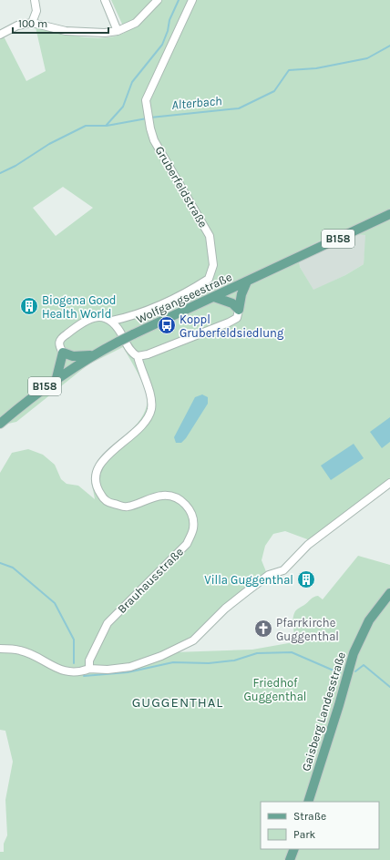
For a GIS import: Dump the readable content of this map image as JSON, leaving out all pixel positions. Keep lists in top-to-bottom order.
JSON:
{
  "streets": {
    "main road": ["B158", "Wolfgangseestraße", "Gaisberg Landesstraße"],
    "street": ["Gruberfeldstraße", "Brauhausstraße"]
  },
  "districts": ["GUGGENTHAL"],
  "water": ["Alterbach"],
  "parks": ["Friedhof Guggenthal"],
  "places": {
    "building": ["Biogena Good Health World", "Villa Guggenthal"],
    "bus stop": ["Koppl Gruberfeldsiedlung"],
    "church": ["Pfarrkirche Guggenthal"]
  },
  "legend": ["Straße", "Park"],
  "scale_bar": "100 m"
}
